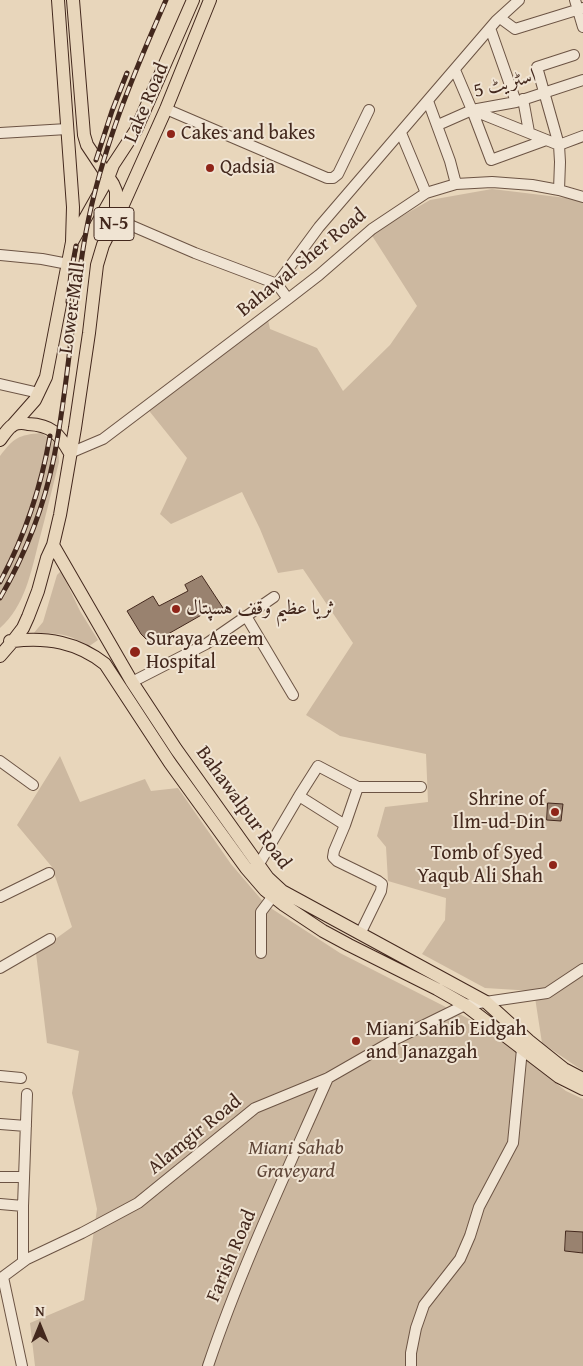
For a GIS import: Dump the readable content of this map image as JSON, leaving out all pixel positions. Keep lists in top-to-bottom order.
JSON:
{
  "streets": {
    "main road": [
      "Lake Road",
      "N-5",
      "Lower Mall",
      "Bahawalpur Road"
    ],
    "street": [
      "اسٹریٹ 5",
      "Bahawal Sher Road",
      "Alamgir Road",
      "Farish Road"
    ]
  },
  "crossings": [
    ["Lake Road", "Lower Mall"],
    ["N-5", "Bahawal Sher Road"],
    ["N-5", "Lower Mall"],
    ["N-5", "Bahawalpur Road"],
    ["Bahawal Sher Road", "Lower Mall"],
    ["Bahawalpur Road", "Alamgir Road"],
    ["Alamgir Road", "Farish Road"]
  ],
  "parks": ["Miani Sahab Graveyard"],
  "places": [
    "Cakes and bakes",
    "Qadsia",
    "ثریا عظیم وقف ہسپتال",
    "Suraya Azeem Hospital",
    "Shrine of Ilm-ud-Din",
    "Tomb of Syed Yaqub Ali Shah",
    "Miani Sahib Eidgah and Janazgah"
  ],
  "north": "top"
}
